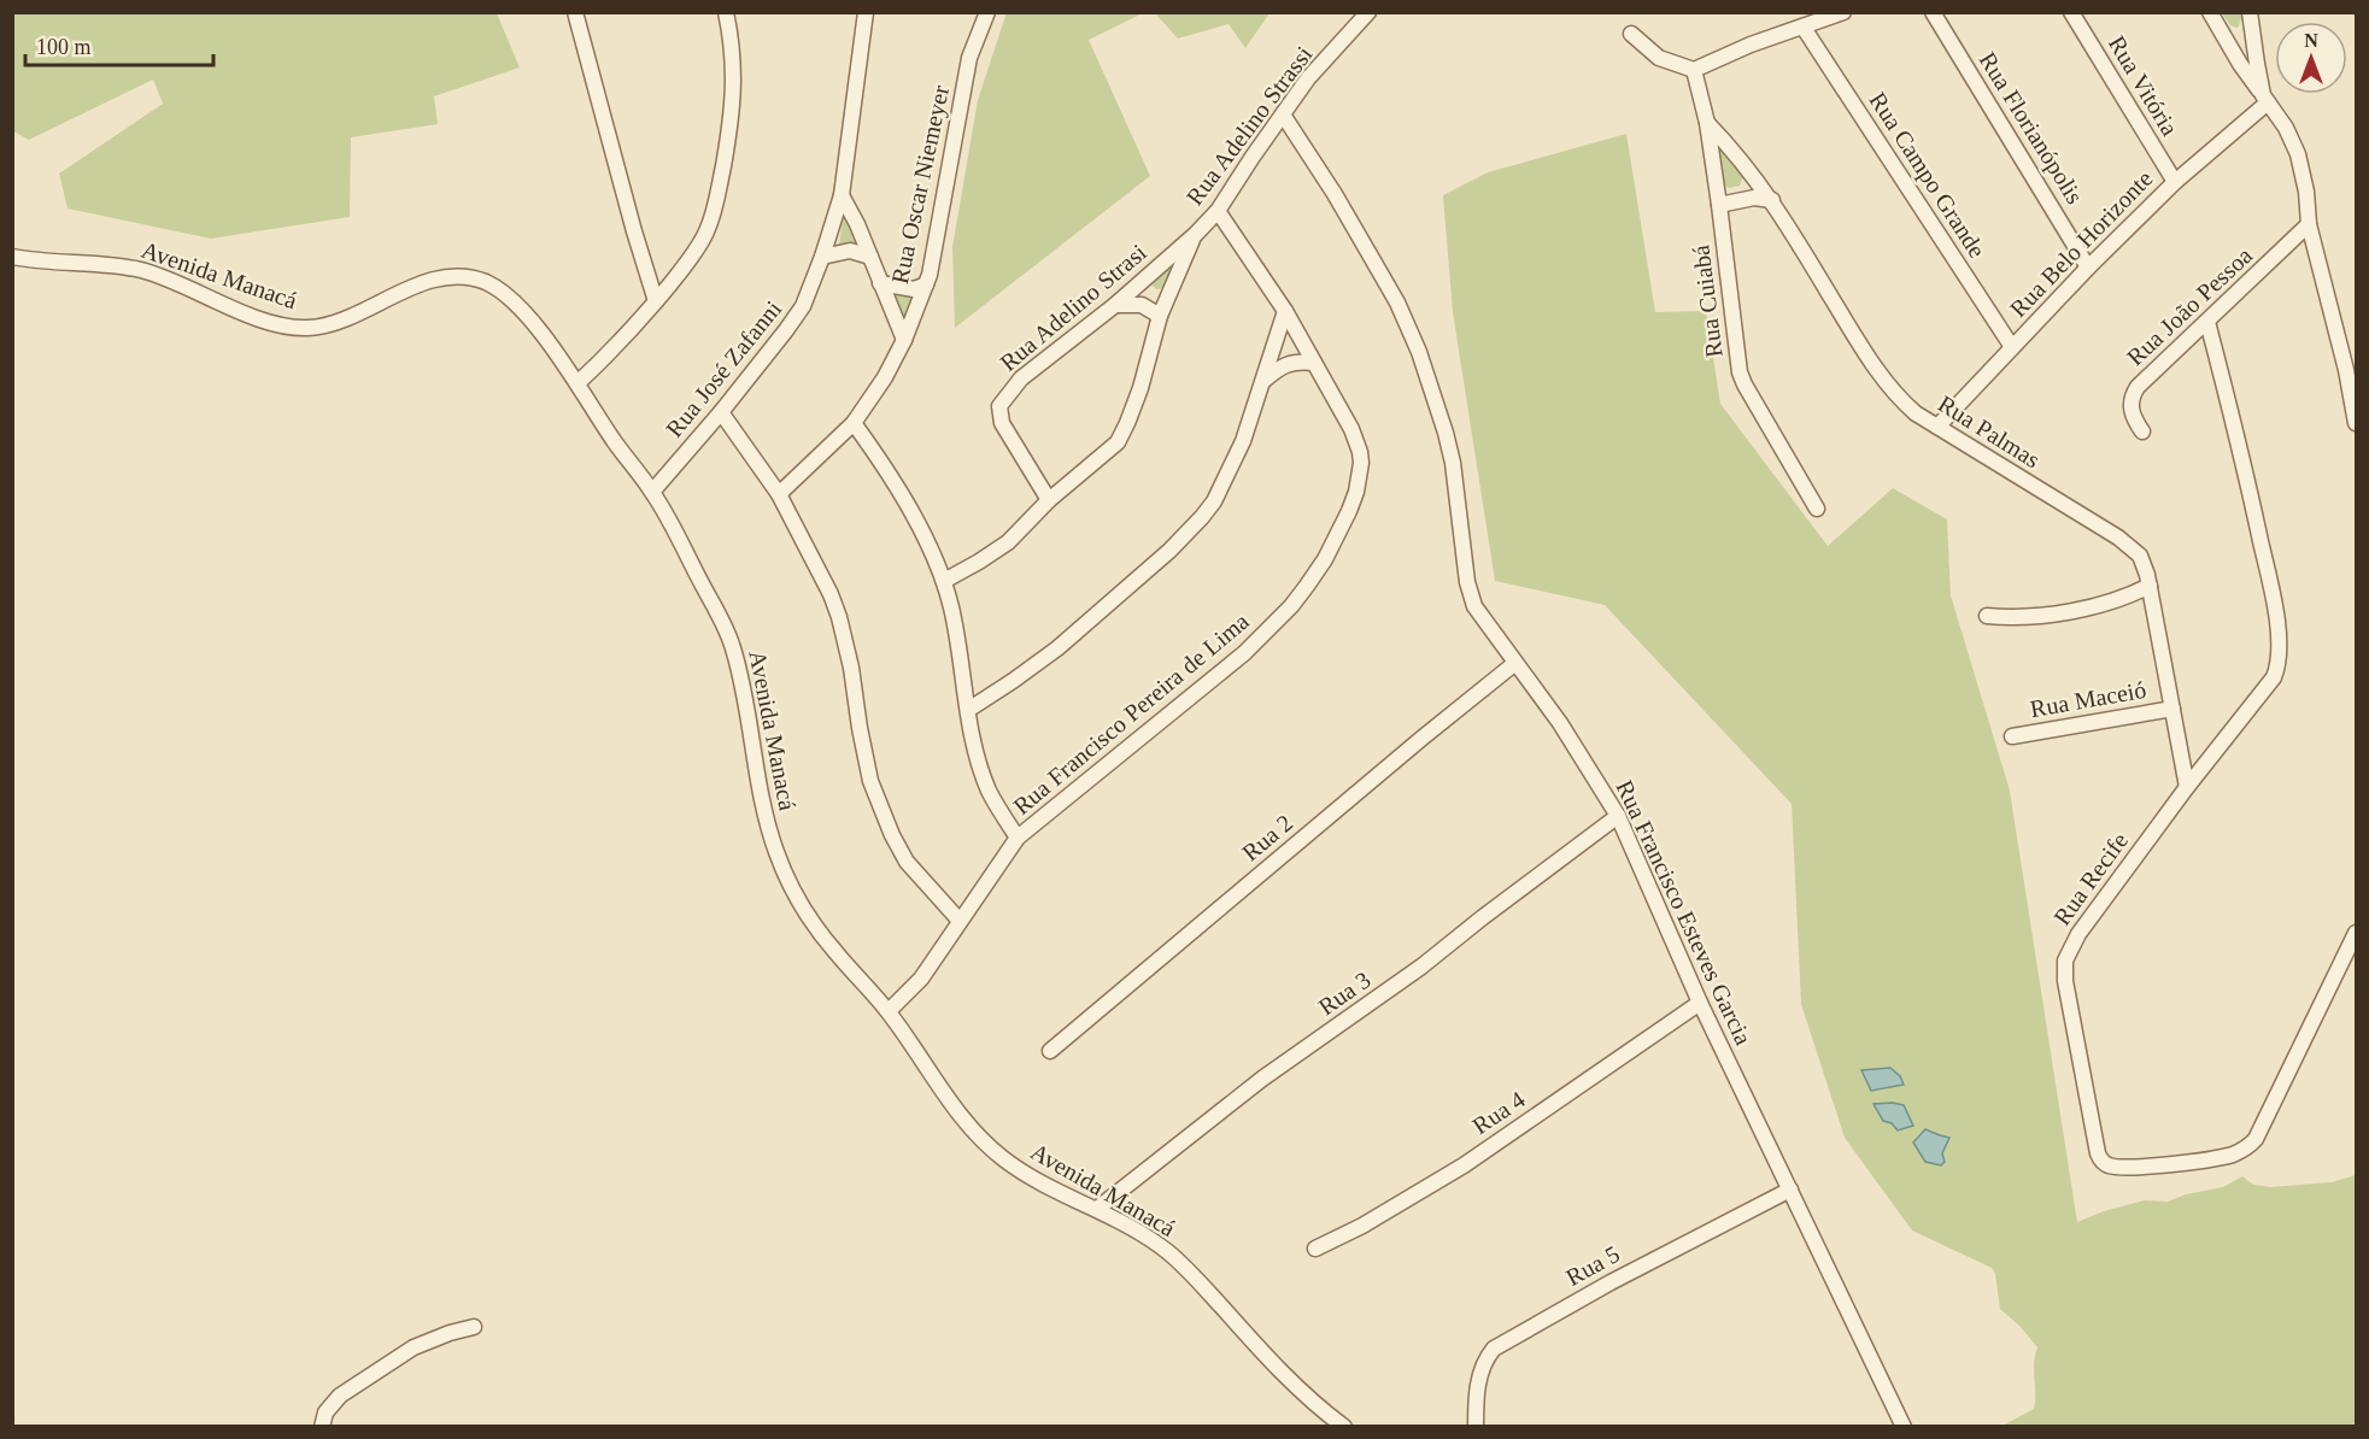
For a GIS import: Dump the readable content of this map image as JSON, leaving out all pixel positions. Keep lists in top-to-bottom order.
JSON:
{
  "streets": {
    "street": [
      "Rua Vitória",
      "Rua Adelino Strassi",
      "Rua Florianópolis",
      "Rua Campo Grande",
      "Rua Oscar Niemeyer",
      "Rua Belo Horizonte",
      "Avenida Manacá",
      "Rua Cuiabá",
      "Rua João Pessoa",
      "Rua Adelino Strasi",
      "Rua José Zafanni",
      "Rua Palmas",
      "Rua Maceió",
      "Rua Francisco Pereira de Lima",
      "Rua 2",
      "Rua Recife",
      "Rua Francisco Esteves Garcia",
      "Rua 3",
      "Rua 4",
      "Rua 5"
    ]
  },
  "crossings": [
    ["Rua Vitória", "Rua Belo Horizonte"],
    ["Rua Adelino Strassi", "Rua Adelino Strasi"],
    ["Rua Adelino Strassi", "Rua Francisco Pereira de Lima"],
    ["Rua Adelino Strassi", "Rua Francisco Esteves Garcia"],
    ["Rua Florianópolis", "Rua Belo Horizonte"],
    ["Rua Campo Grande", "Rua Belo Horizonte"],
    ["Rua Belo Horizonte", "Rua Palmas"],
    ["Avenida Manacá", "Rua José Zafanni"],
    ["Avenida Manacá", "Rua Francisco Pereira de Lima"],
    ["Avenida Manacá", "Rua 3"],
    ["Rua Cuiabá", "Rua Palmas"],
    ["Rua João Pessoa", "Rua Recife"],
    ["Rua Palmas", "Rua Maceió"],
    ["Rua Palmas", "Rua Recife"],
    ["Rua 2", "Rua Francisco Esteves Garcia"],
    ["Rua Francisco Esteves Garcia", "Rua 3"],
    ["Rua Francisco Esteves Garcia", "Rua 4"],
    ["Rua Francisco Esteves Garcia", "Rua 5"]
  ],
  "scale_bar": "100 m",
  "north": "top"
}
